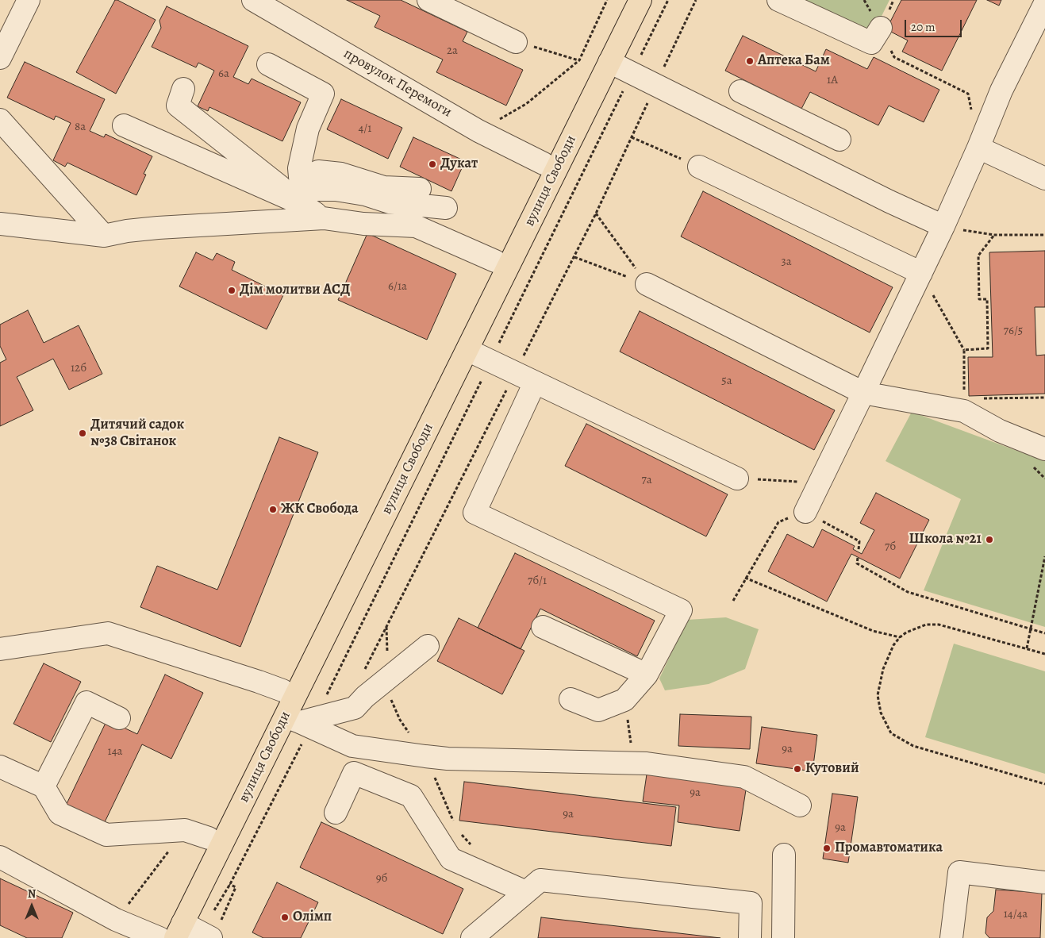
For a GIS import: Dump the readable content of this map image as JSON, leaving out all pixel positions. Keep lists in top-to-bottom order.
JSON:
{
  "streets": {
    "main road": ["вулиця Свободи"],
    "street": ["провулок Перемоги"]
  },
  "crossings": [
    ["провулок Перемоги", "вулиця Свободи"]
  ],
  "places": [
    "Аптека Бам",
    "Дукат",
    "Дім молитви АСД",
    "Дитячий садок №38 Світанок",
    "ЖК Свобода",
    "Школа №21",
    "Кутовий",
    "Промавтоматика",
    "Олімп"
  ],
  "house_numbers": [
    "2а",
    "6а",
    "1А",
    "8а",
    "4/1",
    "3а",
    "6/1а",
    "76/5",
    "12б",
    "5а",
    "7а",
    "7б",
    "7б/1",
    "9а",
    "14а",
    "9а",
    "9а",
    "9а",
    "9б",
    "14/4а"
  ],
  "scale_bar": "20 m",
  "north": "top"
}
